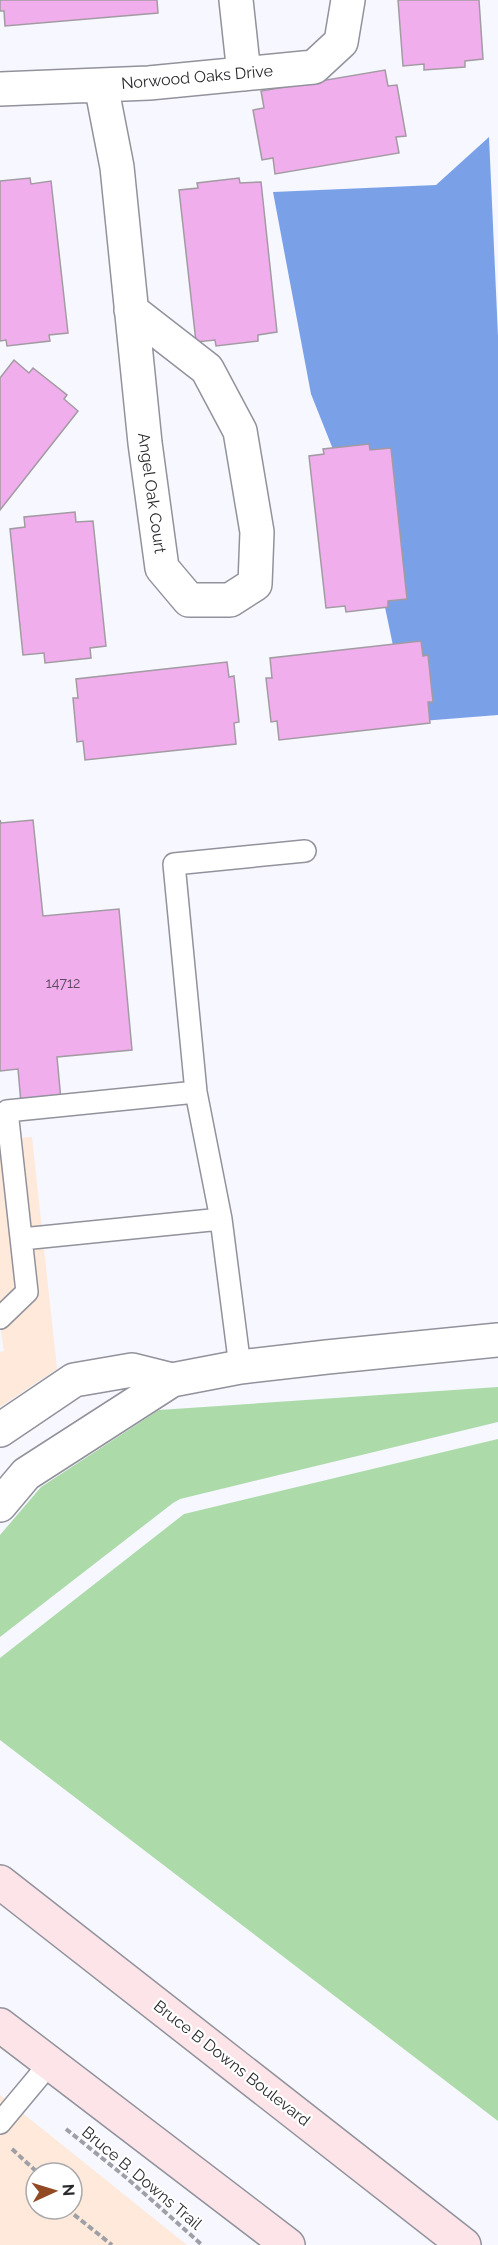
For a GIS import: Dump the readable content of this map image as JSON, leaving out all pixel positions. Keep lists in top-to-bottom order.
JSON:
{
  "streets": {
    "main road": ["Bruce B Downs Boulevard"],
    "street": ["Norwood Oaks Drive", "Angel Oak Court"],
    "path": ["Bruce B. Downs Trail"]
  },
  "crossings": [
    ["Norwood Oaks Drive", "Angel Oak Court"]
  ],
  "house_numbers": ["14712"],
  "north": "right"
}
